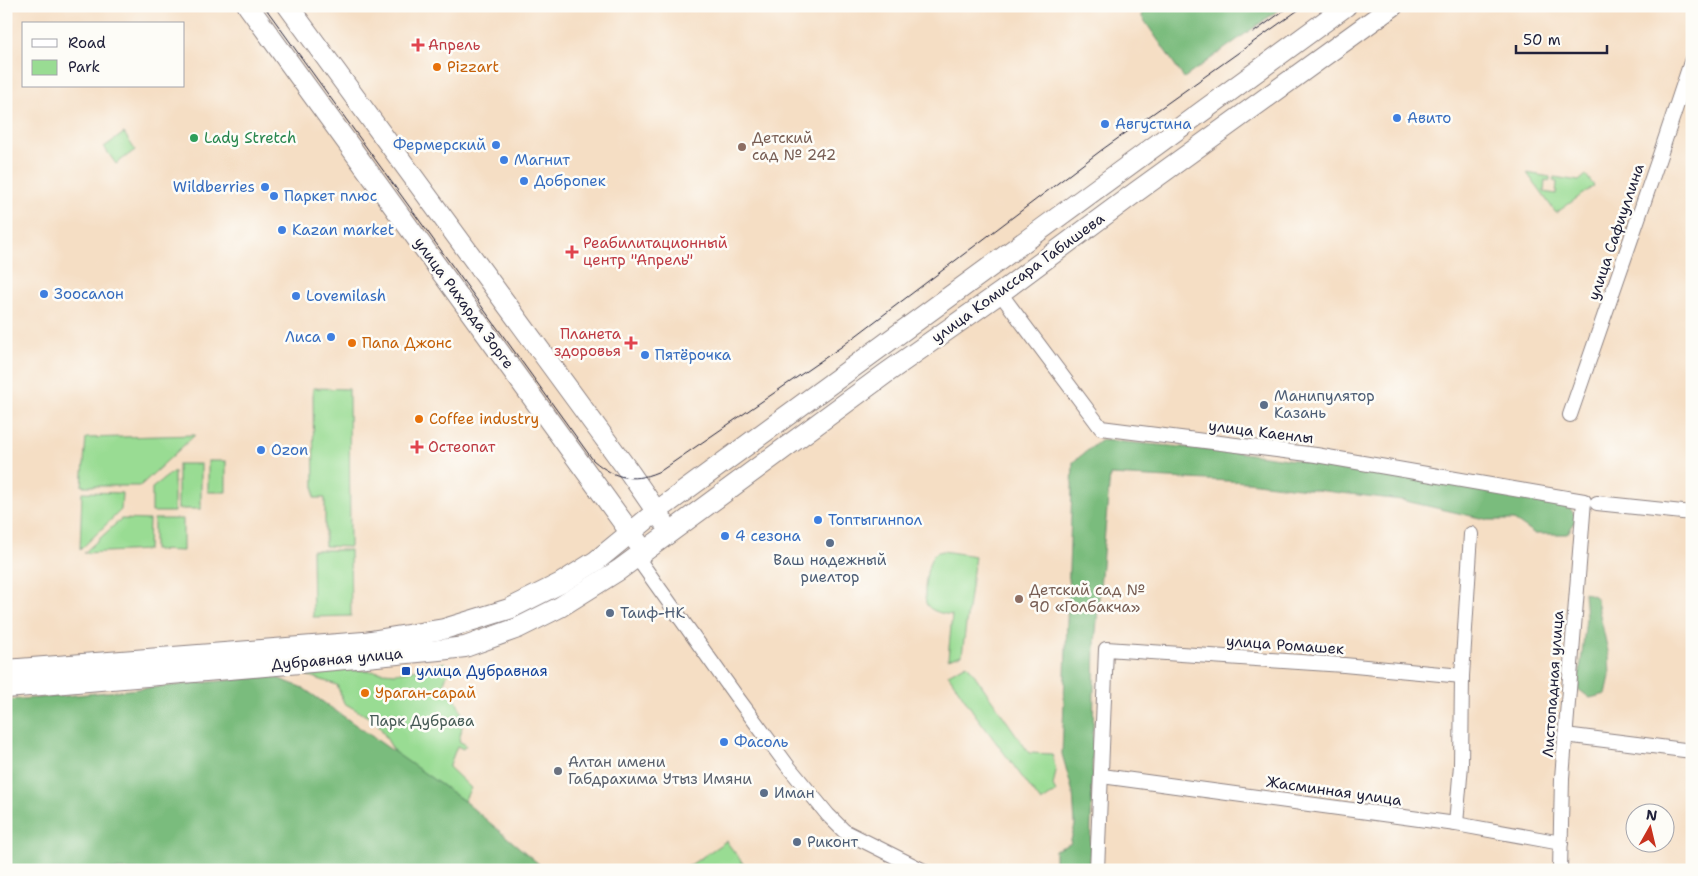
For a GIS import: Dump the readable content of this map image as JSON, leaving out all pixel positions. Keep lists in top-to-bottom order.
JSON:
{
  "streets": {
    "street": [
      "улица Сафиуллина",
      "улица Комиссара Габишева",
      "улица Рихарда Зорге",
      "улица Каенлы",
      "улица Ромашек",
      "Дубравная улица",
      "Листопадная улица",
      "Жасминная улица"
    ]
  },
  "crossings": [
    ["улица Комиссара Габишева", "улица Рихарда Зорге"],
    ["улица Комиссара Габишева", "улица Каенлы"],
    ["улица Комиссара Габишева", "Дубравная улица"],
    ["улица Рихарда Зорге", "Дубравная улица"],
    ["улица Каенлы", "Листопадная улица"],
    ["улица Ромашек", "Жасминная улица"],
    ["Листопадная улица", "Жасминная улица"]
  ],
  "parks": ["Парк Дубрава"],
  "places": {
    "health": [
      "Апрель",
      "Реабилитационный центр \"Апрель\"",
      "Планета здоровья",
      "Остеопат"
    ],
    "other": [
      "Pizzart",
      "Авито",
      "Августина",
      "Lady Stretch",
      "Фермерский",
      "Детский сад № 242",
      "Магнит",
      "Добропек",
      "Wildberries",
      "Паркет плюс",
      "Kazan market",
      "Зоосалон",
      "Lovemilash",
      "Лиса",
      "Папа Джонс",
      "Пятёрочка",
      "Манипулятор Казань",
      "Coffee industry",
      "Ozon",
      "Топтыгинпол",
      "4 сезона",
      "Ваш надежный риелтор",
      "Детский сад № 90 «Голбакча»",
      "Таиф-НК",
      "Ураган-сарай",
      "Фасоль",
      "Алтан имени Габдрахима Утыз Имяни",
      "Иман",
      "Риконт"
    ],
    "transit": ["улица Дубравная"]
  },
  "legend": ["Road", "Park"],
  "scale_bar": "50 m",
  "north": "top"
}
